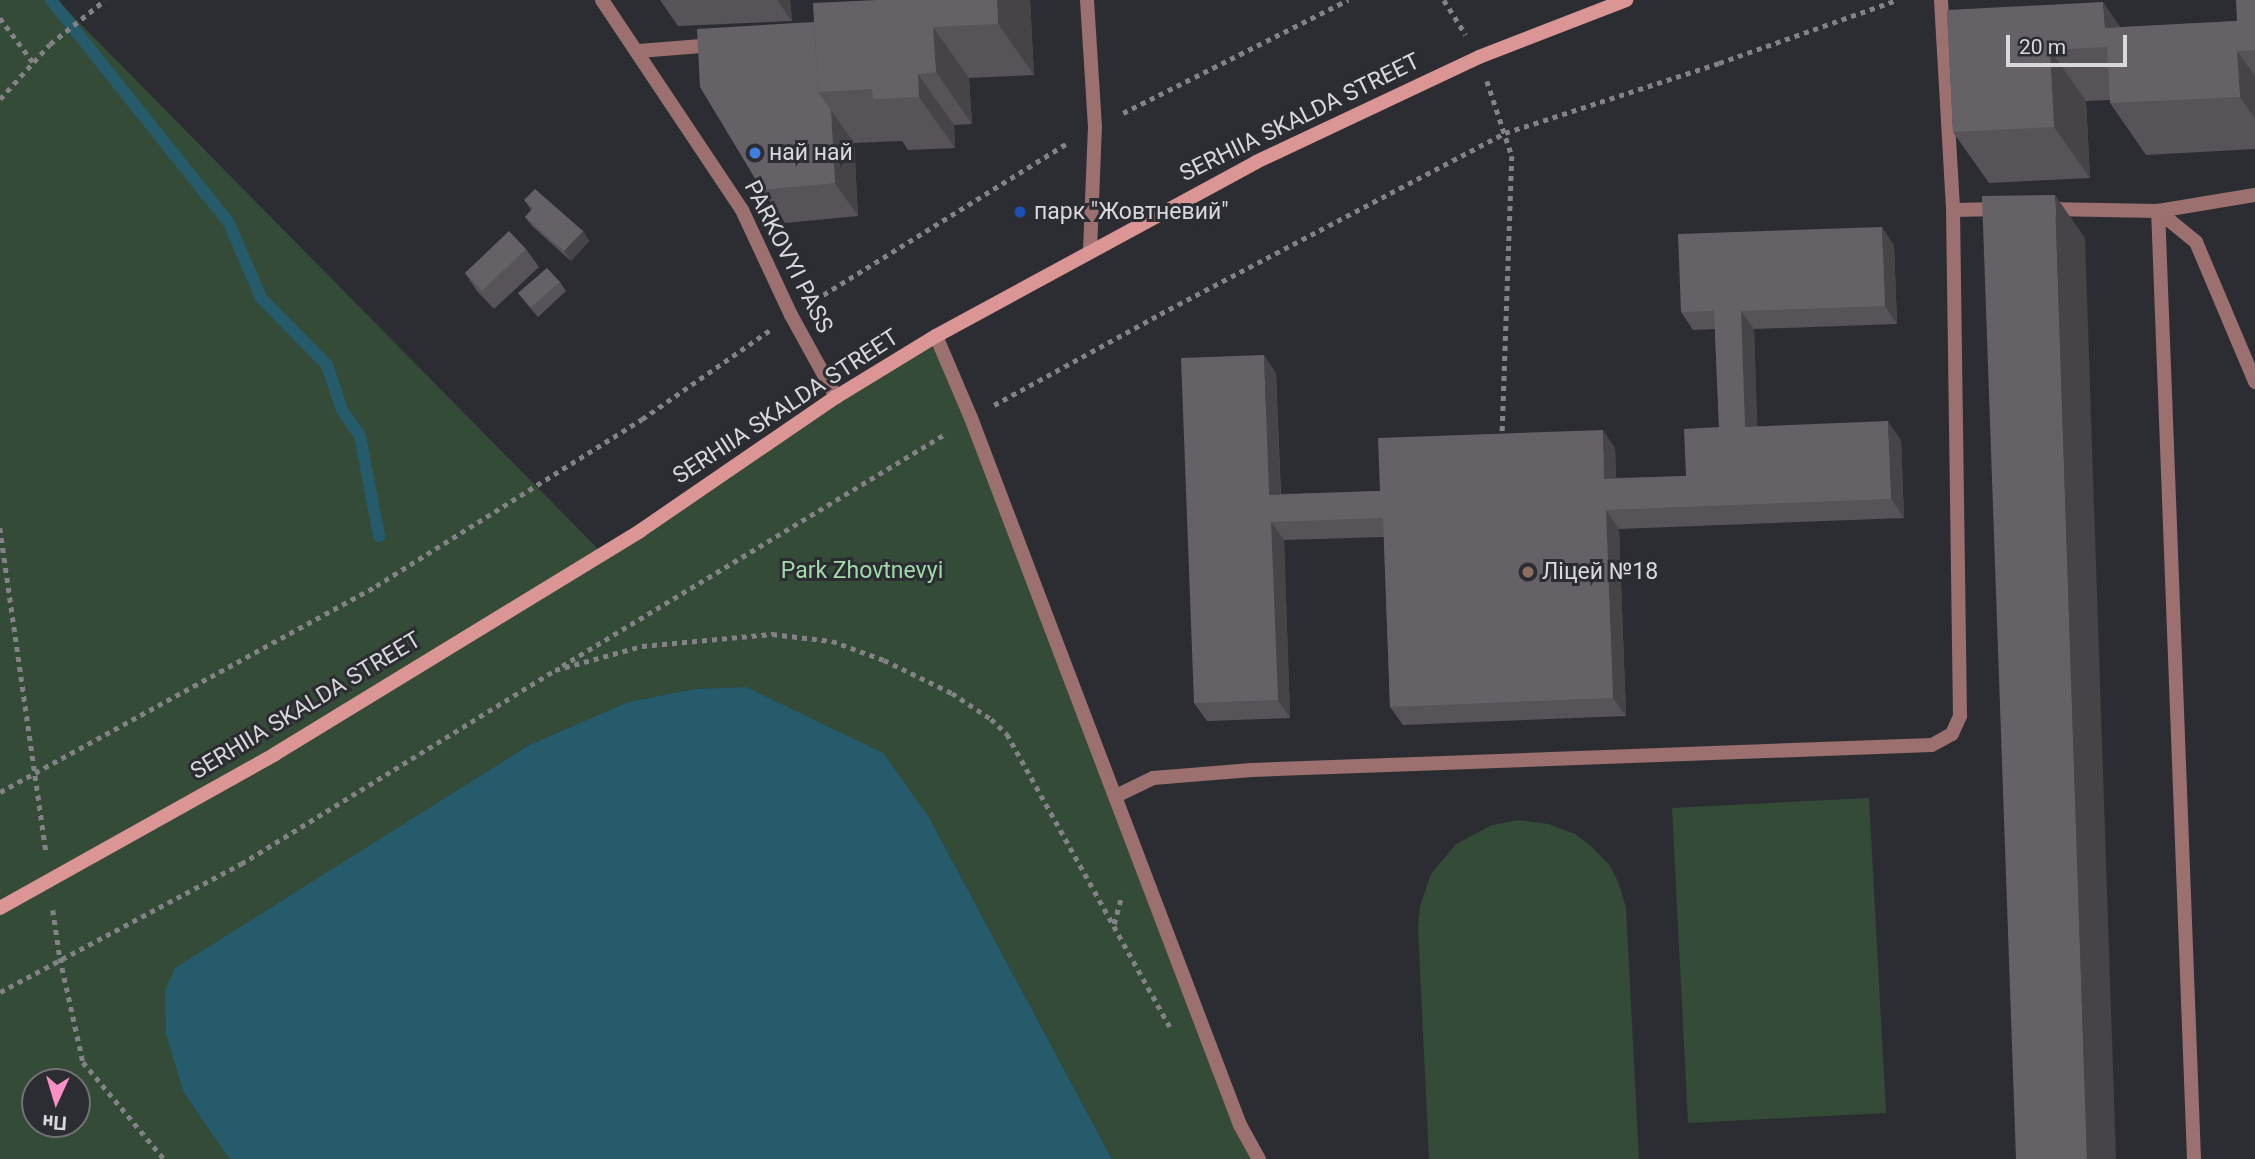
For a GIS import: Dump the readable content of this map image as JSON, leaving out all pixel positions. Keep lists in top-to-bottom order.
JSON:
{
  "streets": {
    "main road": ["SERHIIA SKALDA STREET"],
    "street": ["PARKOVYI PASS"]
  },
  "crossings": [
    ["SERHIIA SKALDA STREET", "PARKOVYI PASS"]
  ],
  "parks": ["Park Zhovtnevyi"],
  "places": ["най най", "парк \"Жовтневий\"", "Ліцей №18"],
  "scale_bar": "20 m",
  "north": "bottom"
}
